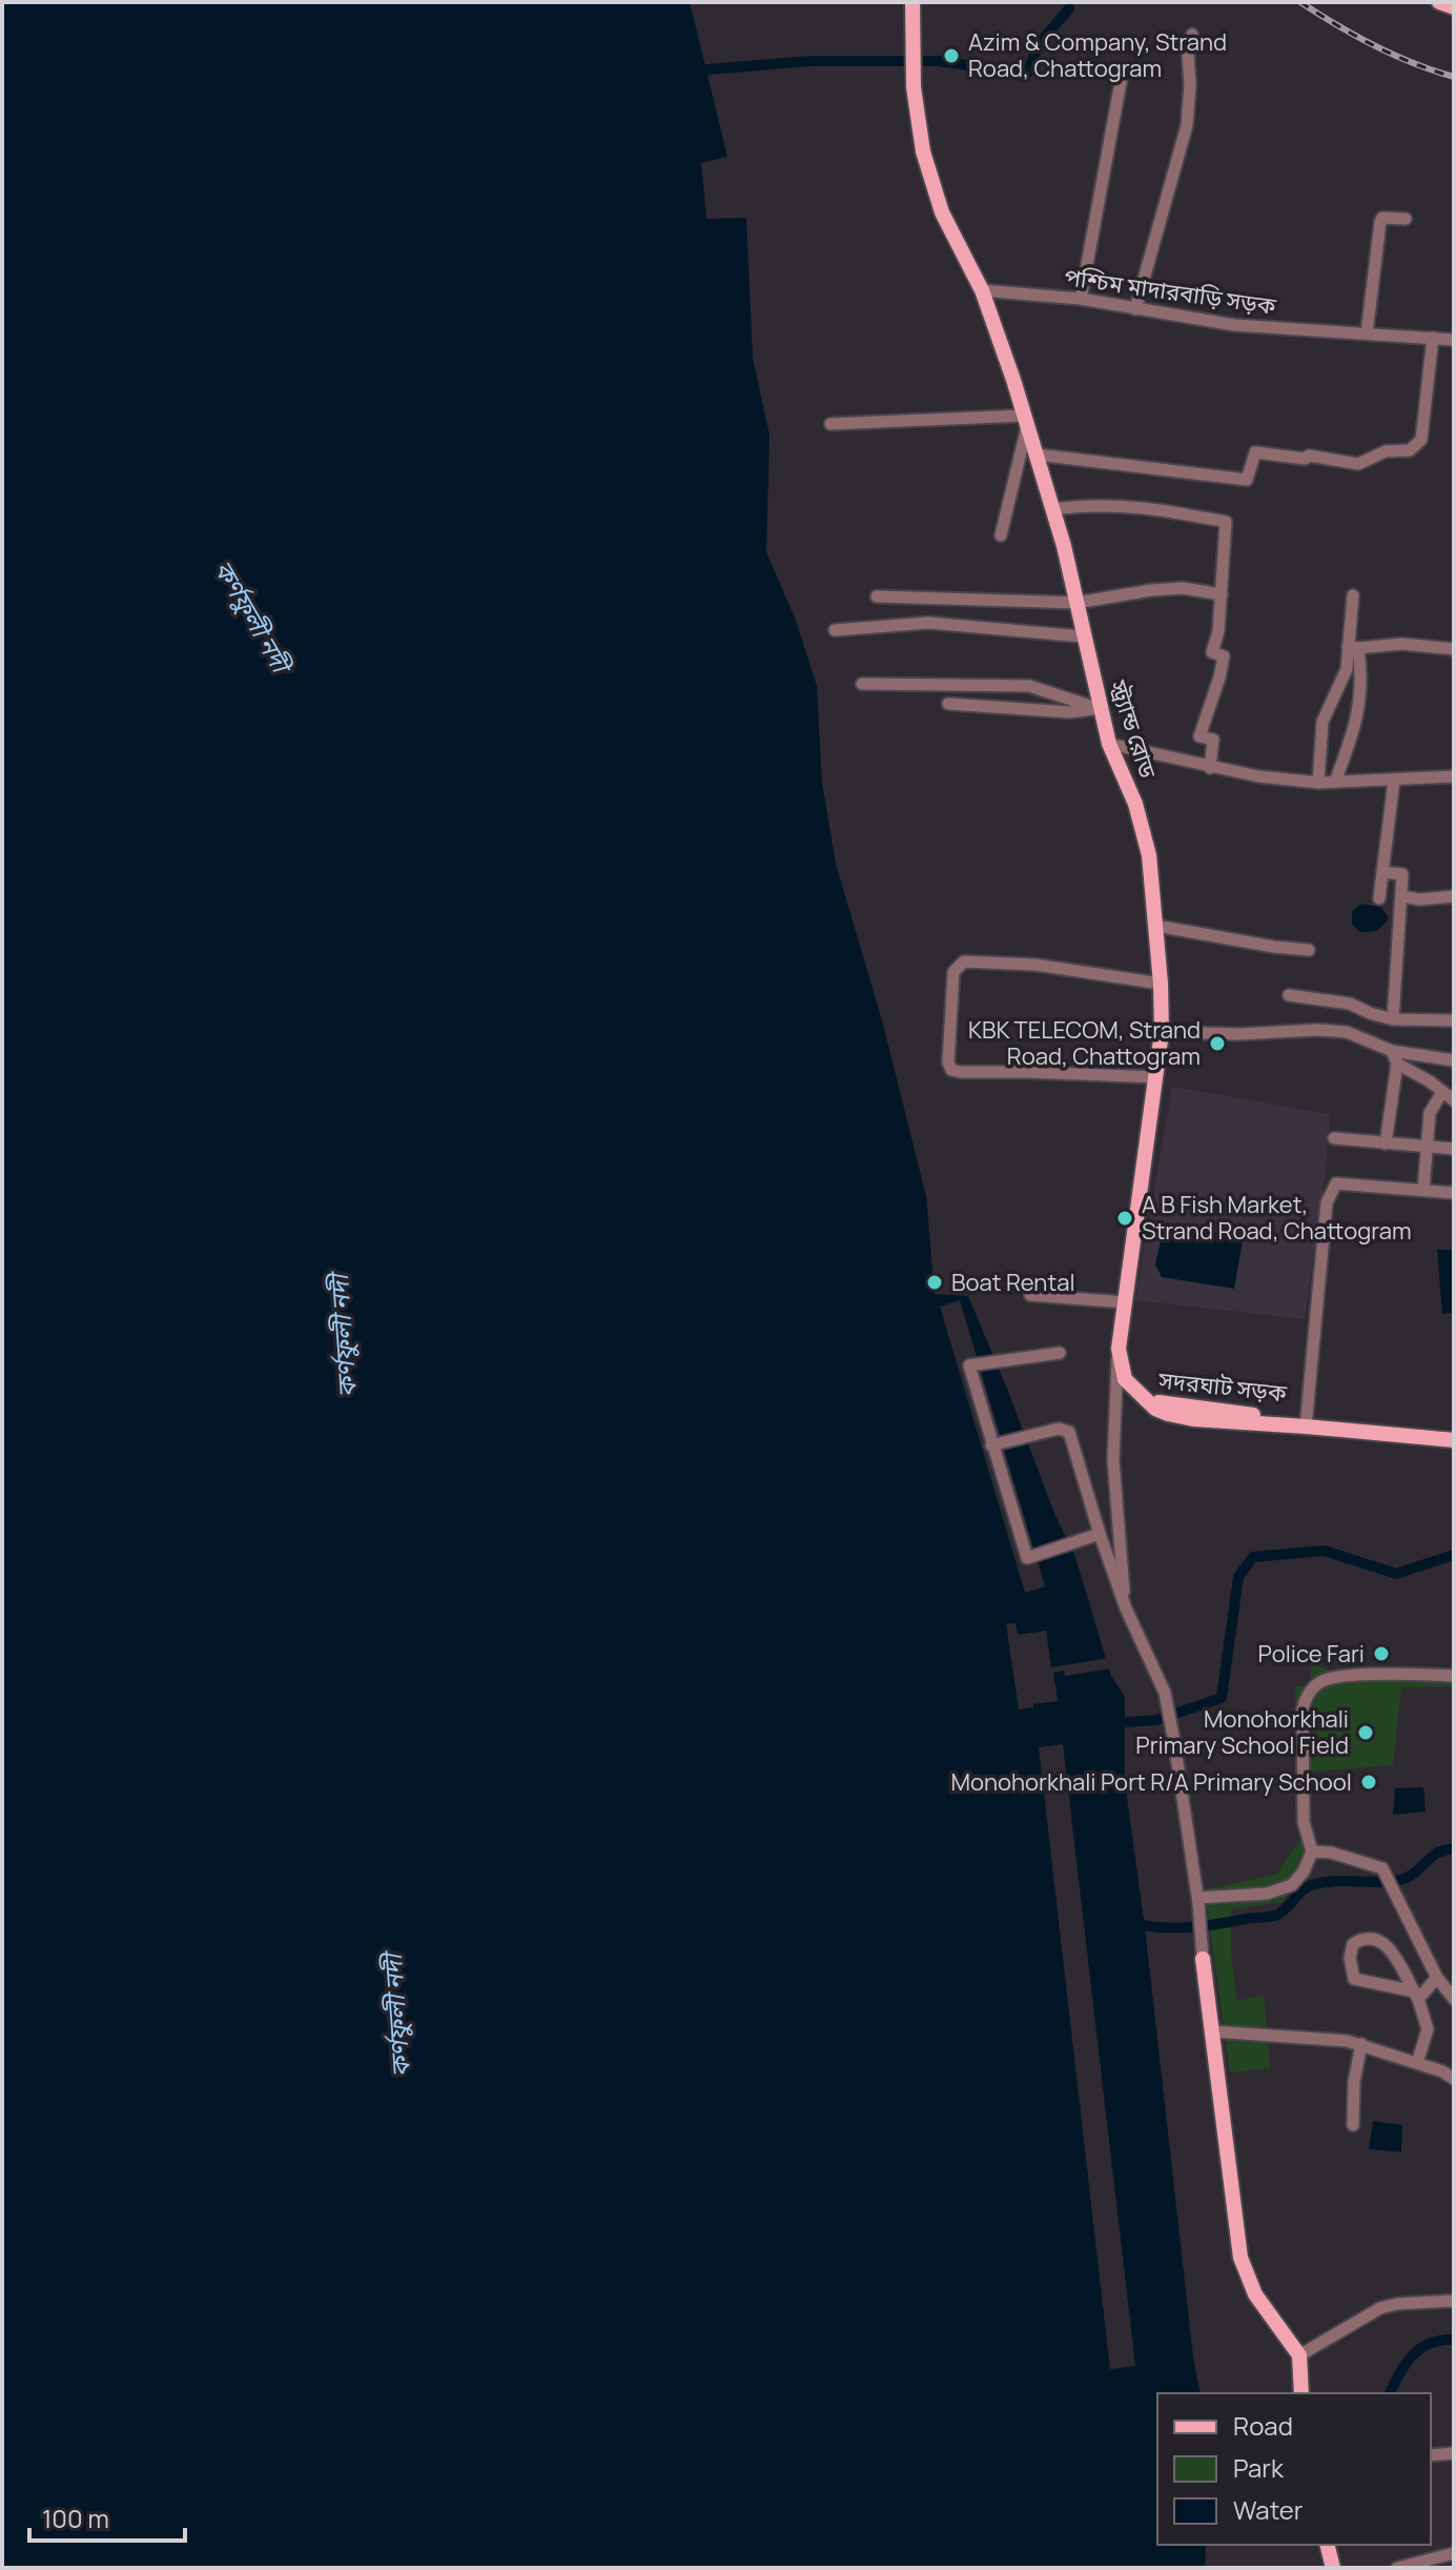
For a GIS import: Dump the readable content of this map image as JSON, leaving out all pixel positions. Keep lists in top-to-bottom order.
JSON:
{
  "streets": {
    "main road": ["স্ট্র্যান্ড রোড", "সদরঘাট সড়ক"],
    "street": ["পশ্চিম মাদারবাড়ি সড়ক"]
  },
  "crossings": [
    ["পশ্চিম মাদারবাড়ি সড়ক", "স্ট্র্যান্ড রোড"],
    ["স্ট্র্যান্ড রোড", "সদরঘাট সড়ক"]
  ],
  "water": ["কর্ণফুলী নদী"],
  "places": [
    "Azim & Company, Strand Road, Chattogram",
    "KBK TELECOM, Strand Road, Chattogram",
    "A B Fish Market, Strand Road, Chattogram",
    "Boat Rental",
    "Police Fari",
    "Monohorkhali Primary School Field",
    "Monohorkhali Port R/A Primary School"
  ],
  "legend": ["Road", "Park", "Water"],
  "scale_bar": "100 m"
}
